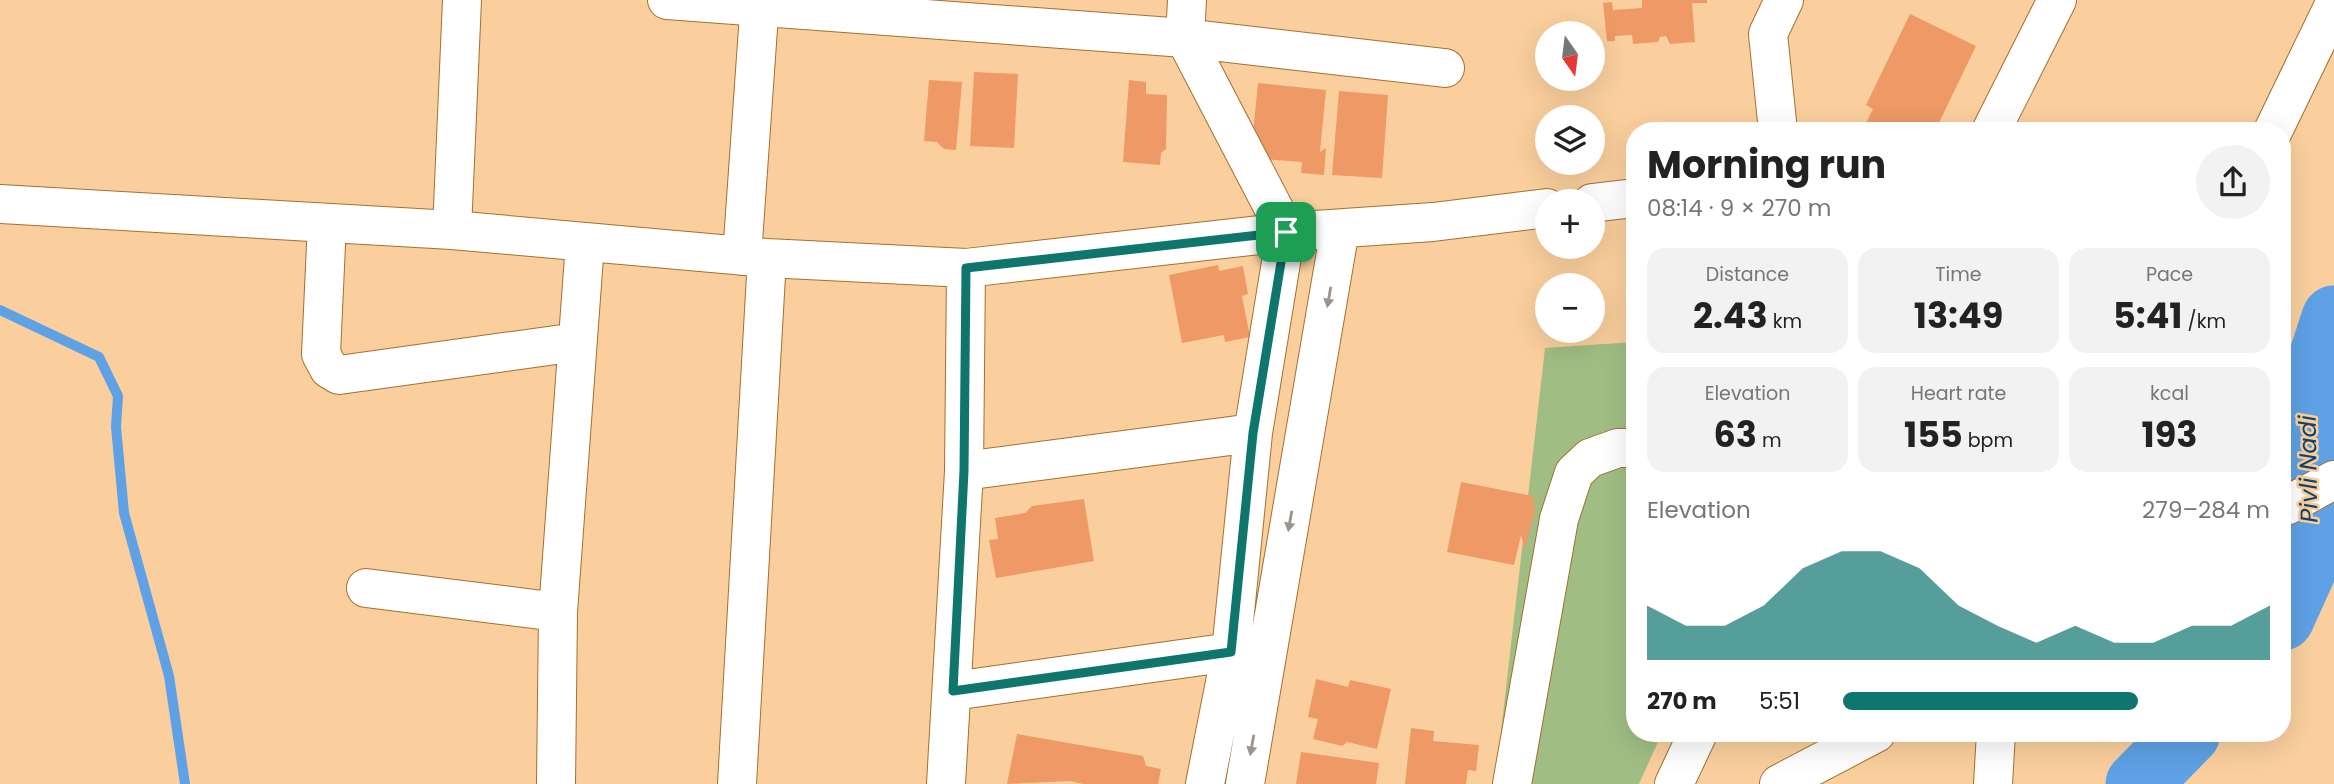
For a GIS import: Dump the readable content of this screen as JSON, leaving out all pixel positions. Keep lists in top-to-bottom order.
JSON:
{
  "water": ["Pivli Nadi"],
  "north": "bottom",
  "page": {
    "map_buttons": ["+", "−"],
    "heading": ["Morning run", "08:14 · 9 × 270 m"],
    "stats": [
      ["Distance", "2.43 km"],
      ["Time", "13:49"],
      ["Pace", "5:41 /km"],
      ["Elevation", "63 m"],
      ["Heart rate", "155 bpm"],
      ["kcal", "193"]
    ],
    "chart": ["Elevation", "279–284 m"],
    "list": [
      {
        "name": "270 m",
        "note": "5:51"
      }
    ]
  }
}
